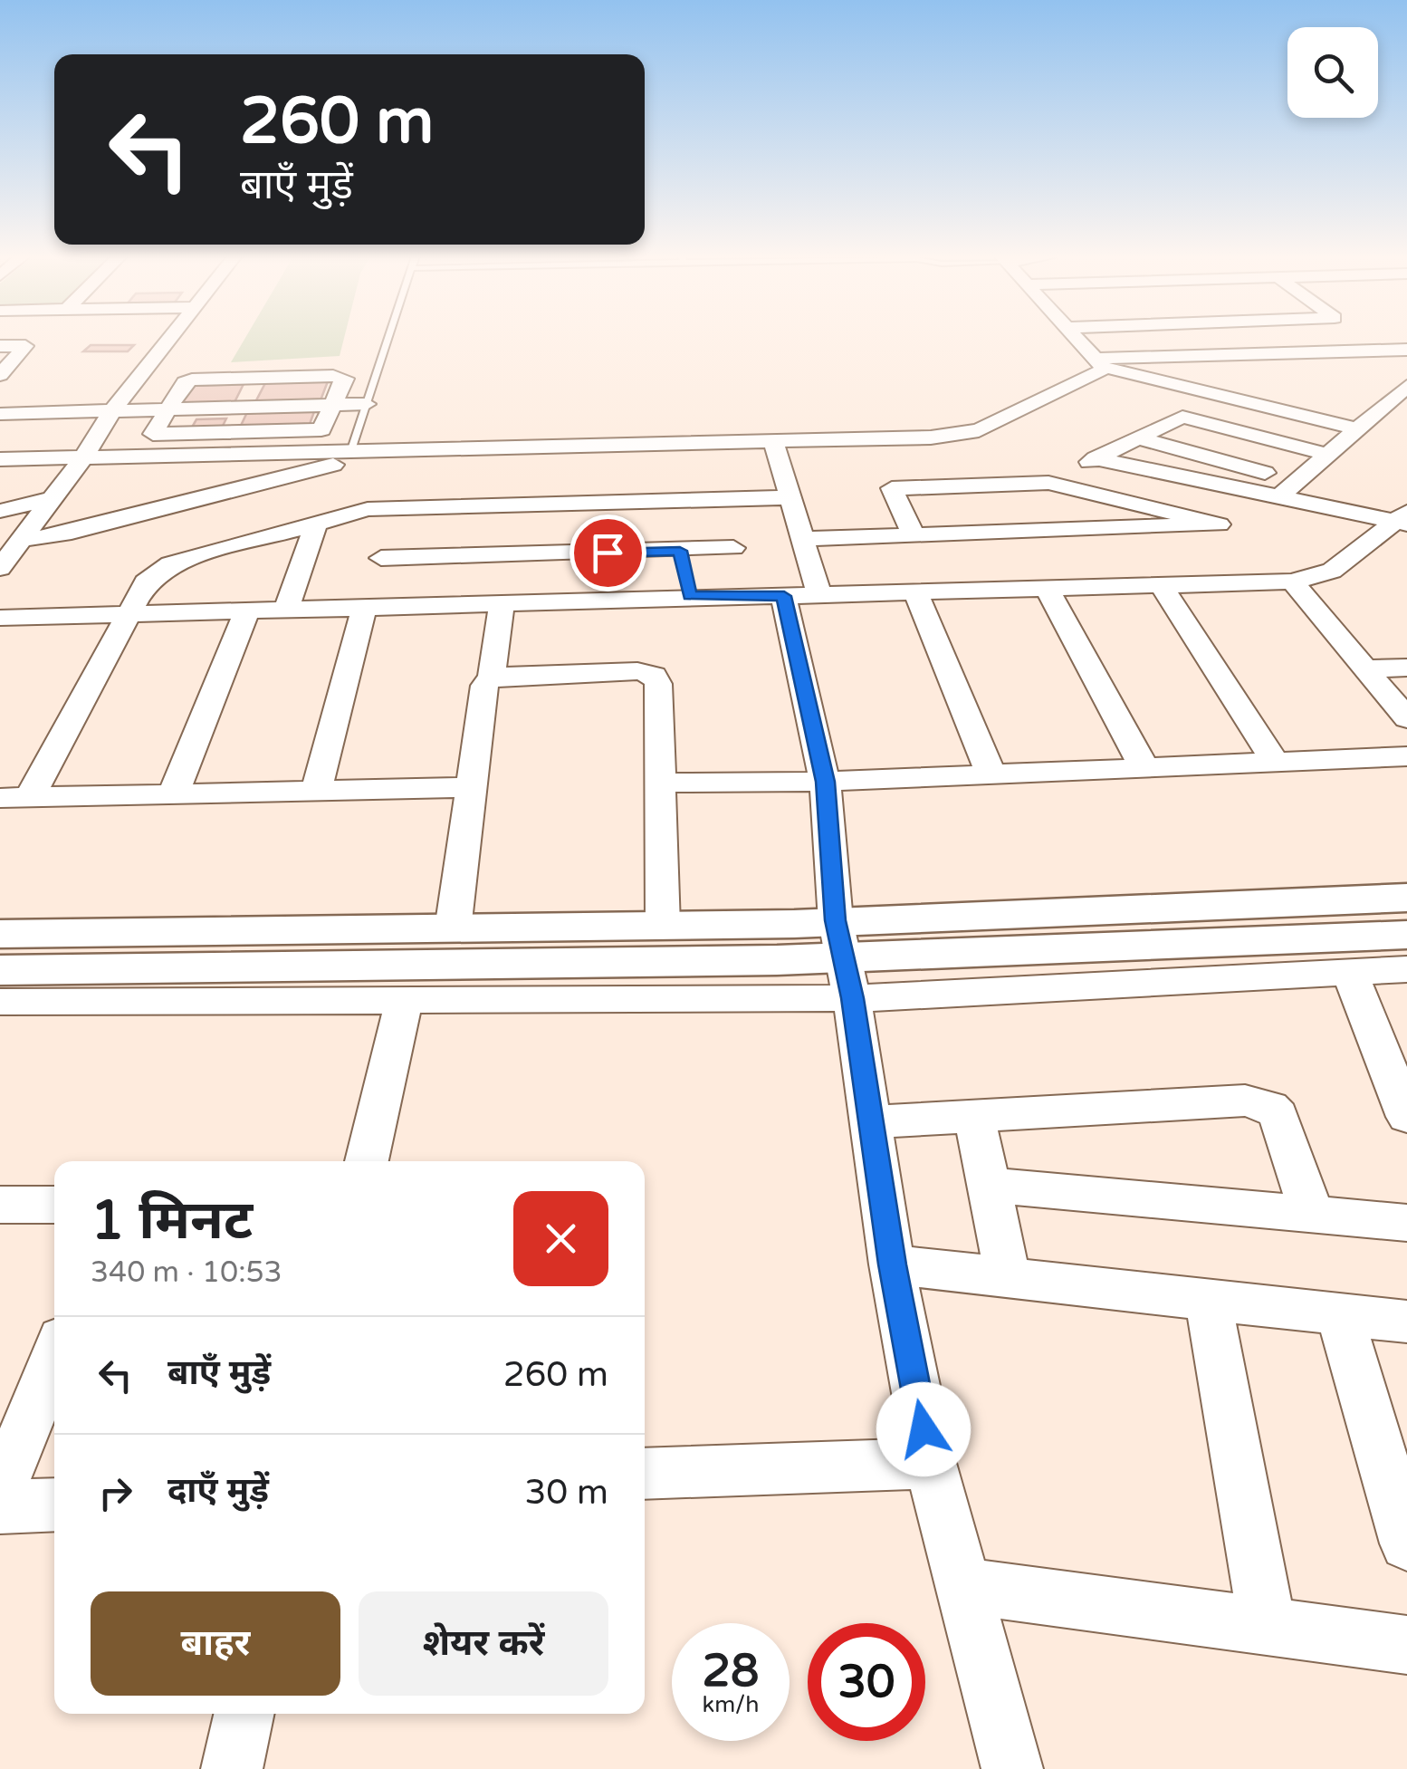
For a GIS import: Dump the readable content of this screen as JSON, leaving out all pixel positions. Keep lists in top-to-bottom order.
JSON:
{
  "page": {
    "turn": ["260 m", "बाएँ मुड़ें"],
    "heading": ["1 मिनट", "340 m · 10:53"],
    "list": [
      {
        "name": "बाएँ मुड़ें",
        "value": "260 m"
      },
      {
        "name": "दाएँ मुड़ें",
        "value": "30 m"
      }
    ],
    "buttons": ["बाहर", "शेयर करें"],
    "speed": "28 km/h",
    "limit": "30"
  }
}
